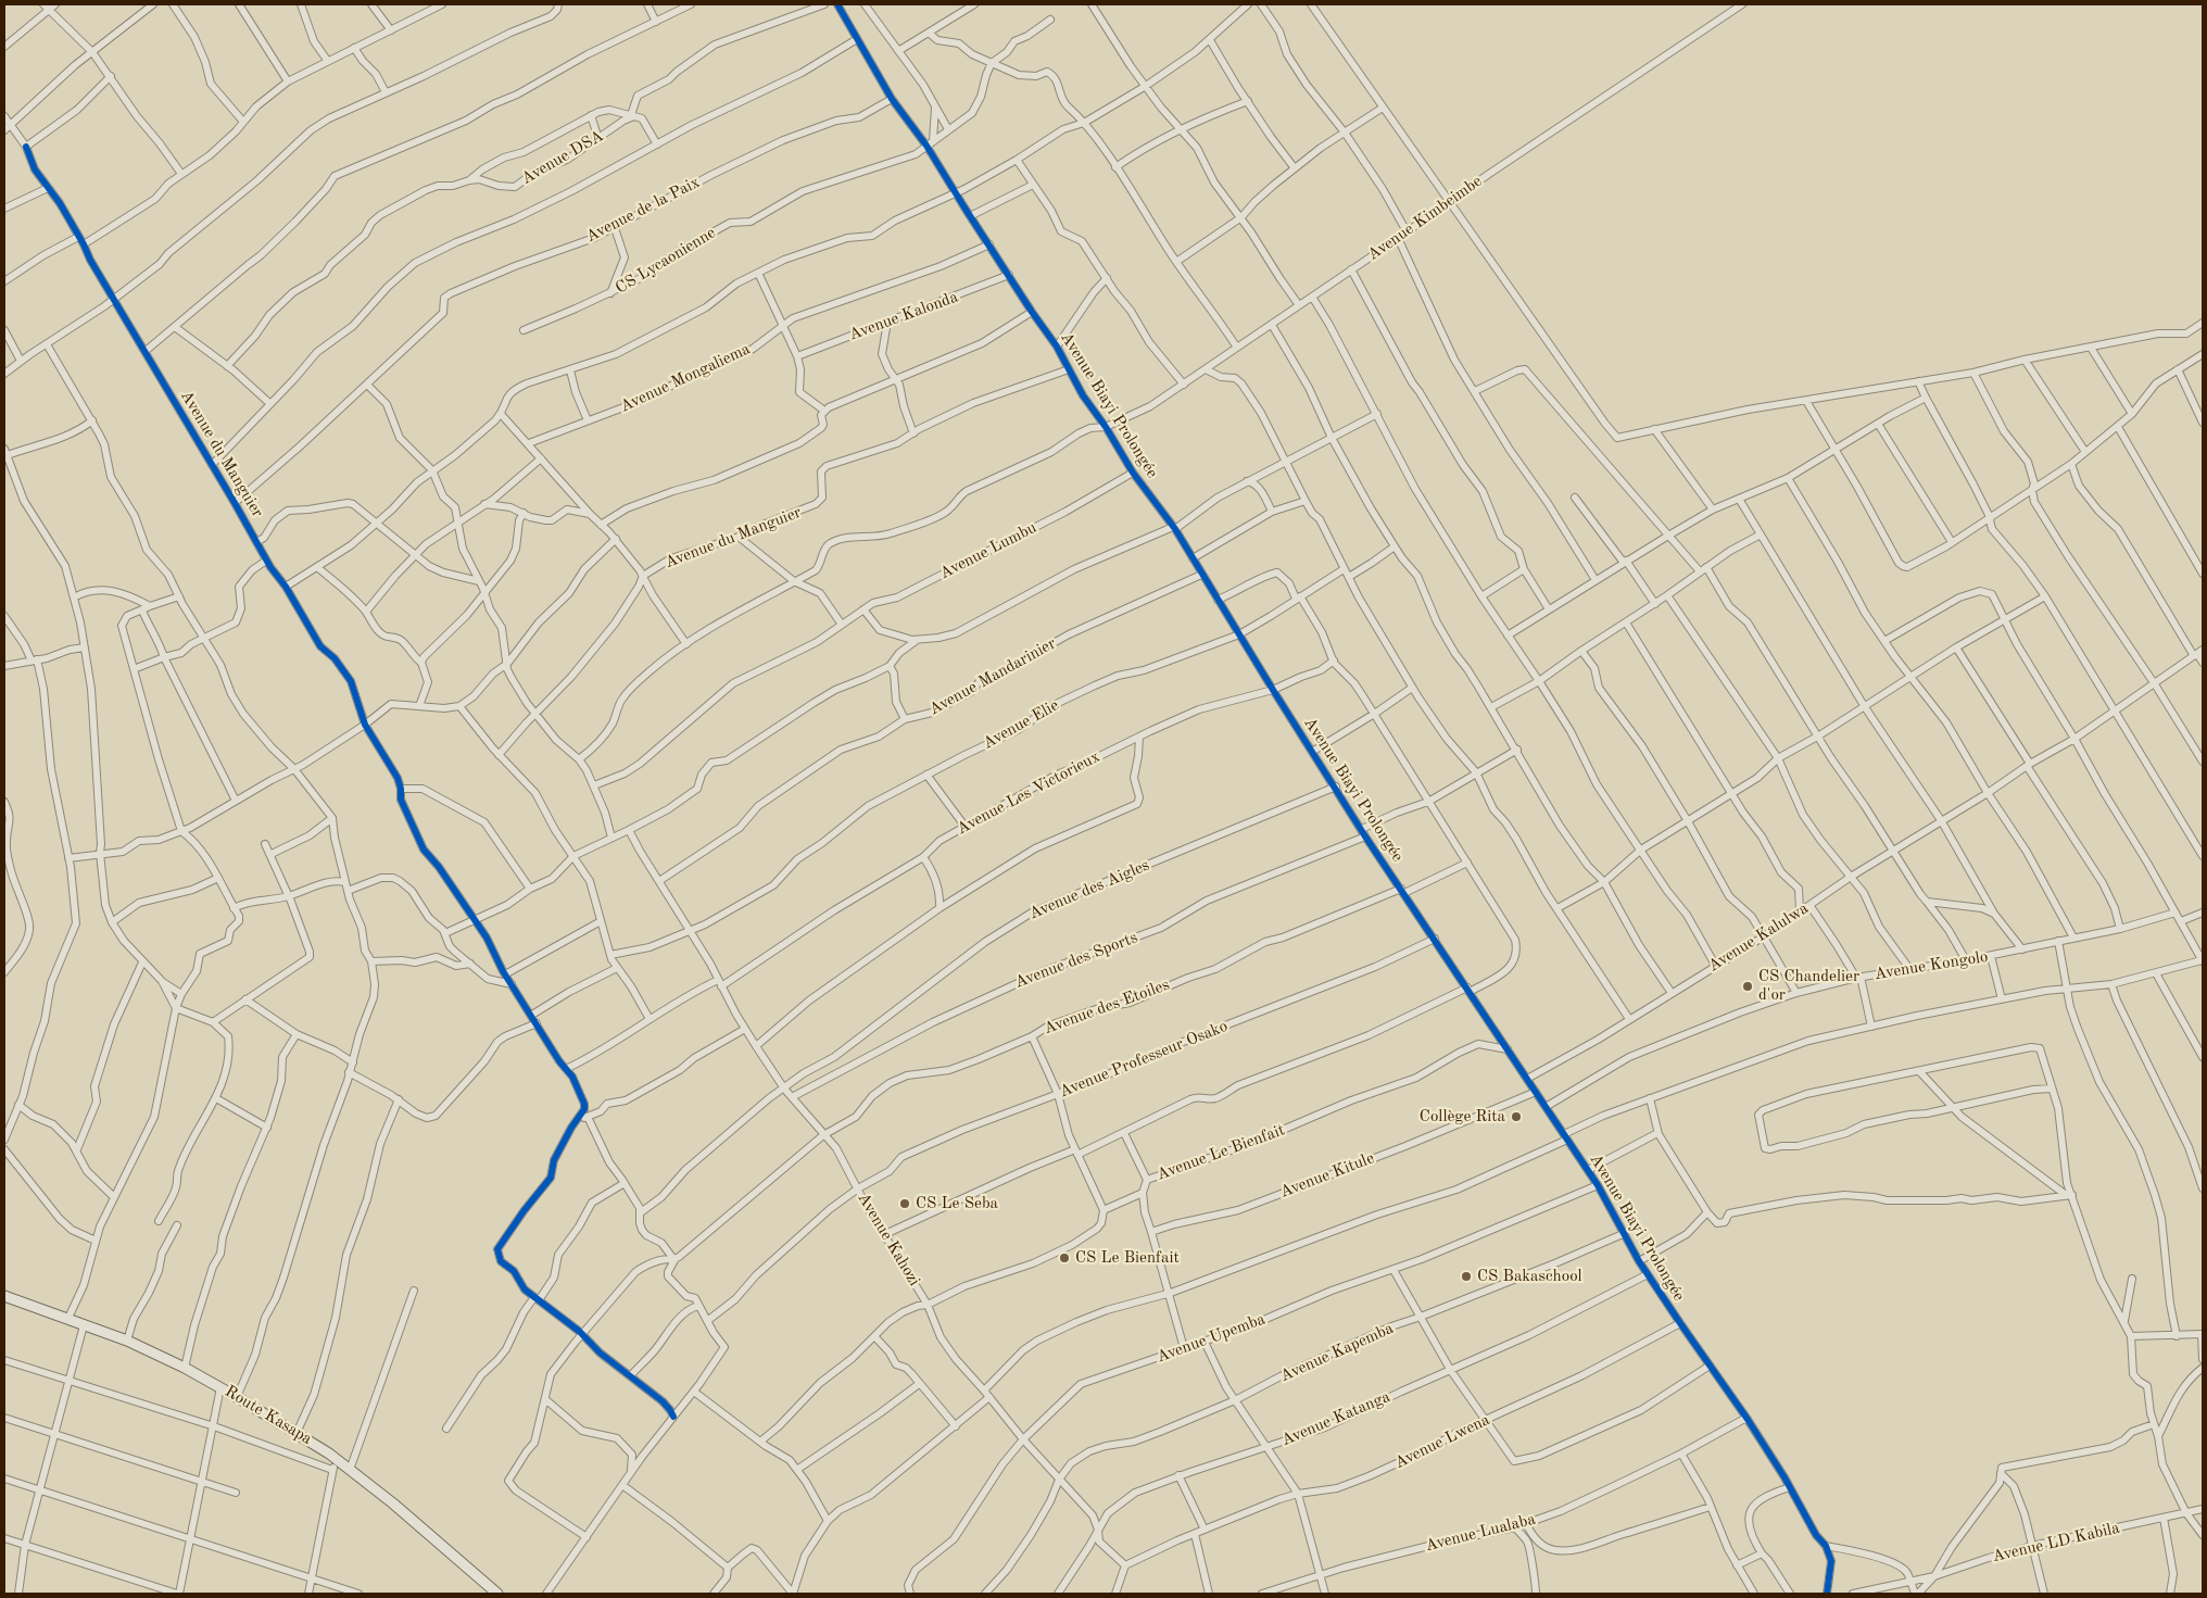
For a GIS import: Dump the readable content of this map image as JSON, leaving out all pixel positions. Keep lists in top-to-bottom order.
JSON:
{
  "streets": {
    "main road": ["Route Kasapa"],
    "street": [
      "Avenue DSA",
      "Avenue de la Paix",
      "Avenue Kimbeimbe",
      "CS Lycaonienne",
      "Avenue Kalonda",
      "Avenue Mongaliema",
      "Avenue Biayi Prolongée",
      "Avenue du Manguier",
      "Avenue Lumbu",
      "Avenue Mandarinier",
      "Avenue Elie",
      "Avenue Les Victorieux",
      "Avenue des Aigles",
      "Avenue Kalulwa",
      "Avenue des Sports",
      "Avenue Kongolo",
      "Avenue des Etoiles",
      "Avenue Professeur Osako",
      "Avenue Le Bienfait",
      "Avenue Kitule",
      "Avenue Kahozi",
      "Avenue Upemba",
      "Avenue Kapemba",
      "Avenue Katanga",
      "Avenue Lwena",
      "Avenue Lualaba",
      "Avenue LD Kabila"
    ]
  },
  "crossings": [
    ["Avenue de la Paix", "Avenue Biayi Prolongée"],
    ["Avenue Kimbeimbe", "Avenue Biayi Prolongée"],
    ["CS Lycaonienne", "Avenue Biayi Prolongée"],
    ["Avenue Kalonda", "Avenue Biayi Prolongée"],
    ["Avenue Mongaliema", "Avenue Biayi Prolongée"],
    ["Avenue Biayi Prolongée", "Avenue du Manguier"],
    ["Avenue Biayi Prolongée", "Avenue Lumbu"],
    ["Avenue Biayi Prolongée", "Avenue Mandarinier"],
    ["Avenue Biayi Prolongée", "Avenue Elie"],
    ["Avenue Biayi Prolongée", "Avenue Les Victorieux"],
    ["Avenue Biayi Prolongée", "Avenue des Aigles"],
    ["Avenue Biayi Prolongée", "Avenue Kalulwa"],
    ["Avenue Biayi Prolongée", "Avenue des Sports"],
    ["Avenue Biayi Prolongée", "Avenue Kongolo"],
    ["Avenue Biayi Prolongée", "Avenue des Etoiles"],
    ["Avenue Biayi Prolongée", "Avenue Professeur Osako"],
    ["Avenue Biayi Prolongée", "Avenue Le Bienfait"],
    ["Avenue Biayi Prolongée", "Avenue Kitule"],
    ["Avenue Biayi Prolongée", "Avenue Upemba"],
    ["Avenue Biayi Prolongée", "Avenue Kapemba"],
    ["Avenue Biayi Prolongée", "Avenue Katanga"],
    ["Avenue Biayi Prolongée", "Avenue Lwena"],
    ["Avenue Biayi Prolongée", "Avenue Lualaba"],
    ["Avenue du Manguier", "Avenue Les Victorieux"],
    ["Avenue Mandarinier", "Avenue Kahozi"],
    ["Avenue Elie", "Avenue Kahozi"],
    ["Avenue Les Victorieux", "Avenue Kahozi"],
    ["Avenue des Aigles", "Avenue Kahozi"],
    ["Avenue des Sports", "Avenue Kahozi"],
    ["Avenue des Etoiles", "Avenue Kahozi"],
    ["Avenue Professeur Osako", "Avenue Kahozi"],
    ["Avenue Kahozi", "Avenue Upemba"],
    ["Avenue Kahozi", "Avenue Kapemba"],
    ["Avenue Kahozi", "Avenue Katanga"]
  ],
  "places": [
    "CS Chandelier d'or",
    "Collège Rita",
    "CS Le Seba",
    "CS Le Bienfait",
    "CS Bakaschool"
  ]
}
